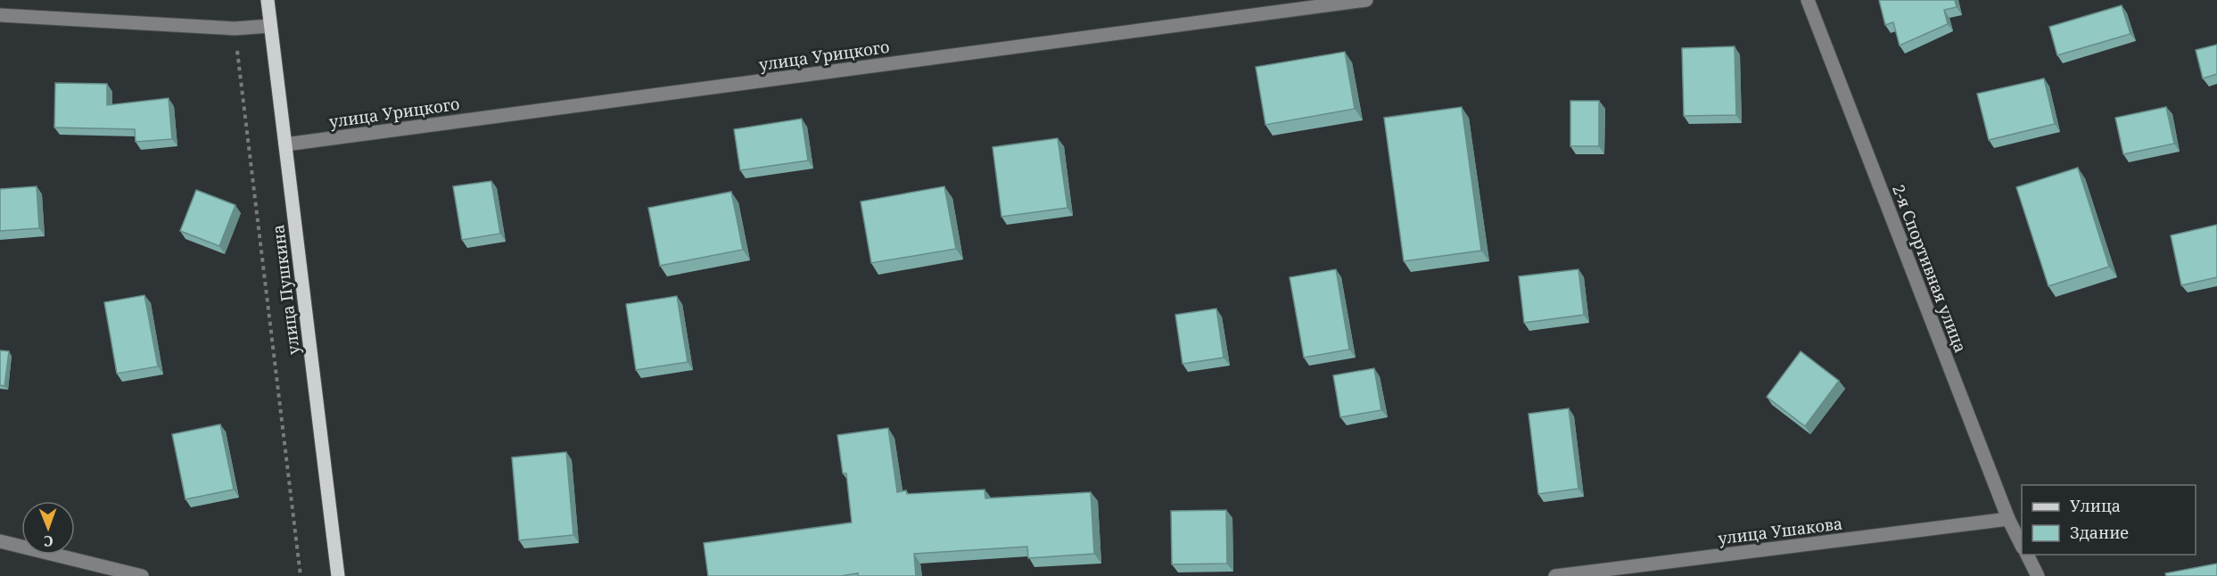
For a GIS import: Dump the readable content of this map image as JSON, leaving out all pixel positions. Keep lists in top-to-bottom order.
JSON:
{
  "streets": {
    "main road": ["улица Пушкина"],
    "street": ["улица Урицкого", "2-я Спортивная улица", "улица Ушакова"]
  },
  "crossings": [
    ["улица Урицкого", "улица Пушкина"],
    ["2-я Спортивная улица", "улица Ушакова"]
  ],
  "legend": ["Улица", "Здание"],
  "north": "bottom"
}
